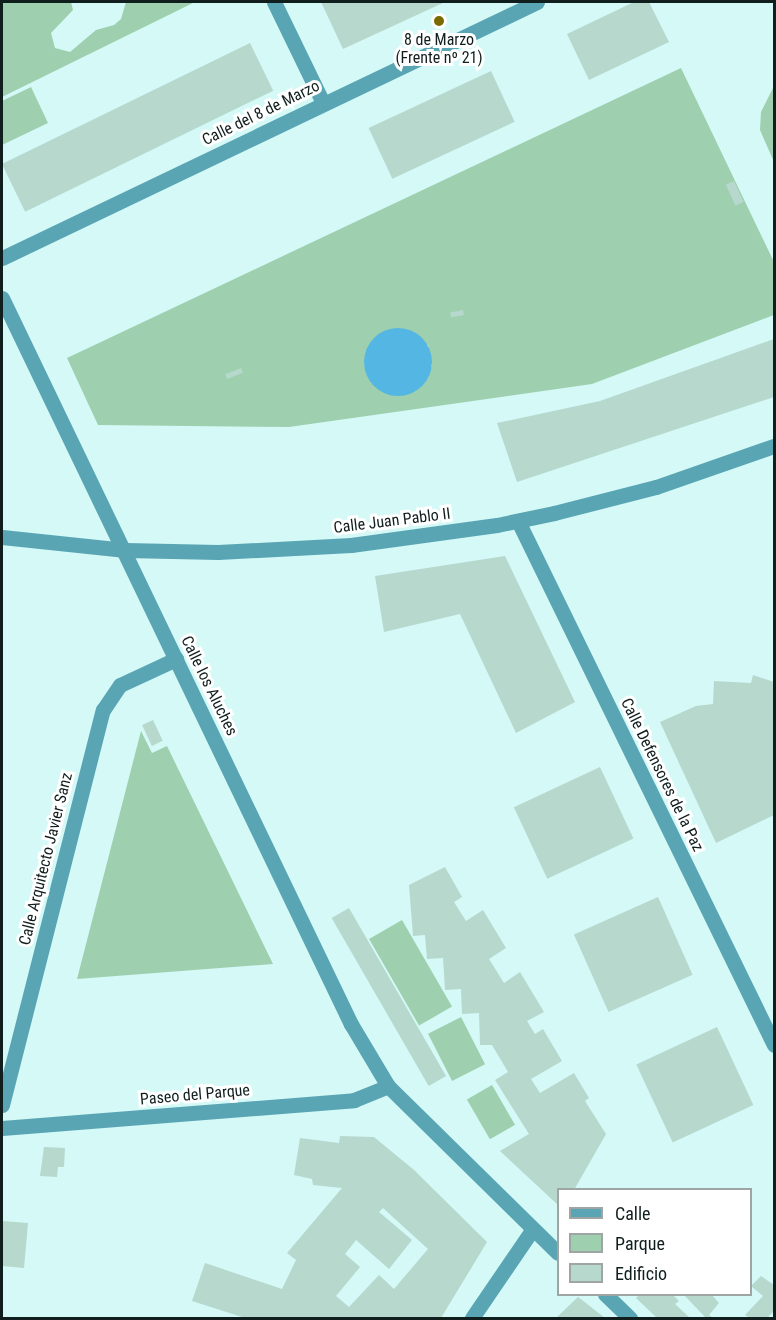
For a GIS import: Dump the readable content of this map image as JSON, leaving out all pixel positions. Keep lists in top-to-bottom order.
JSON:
{
  "streets": {
    "street": [
      "Calle del 8 de Marzo",
      "Calle Juan Pablo II",
      "Calle los Aluches",
      "Calle Defensores de la Paz",
      "Calle Arquitecto Javier Sanz",
      "Paseo del Parque"
    ]
  },
  "crossings": [
    ["Calle Juan Pablo II", "Calle los Aluches"],
    ["Calle Juan Pablo II", "Calle Defensores de la Paz"],
    ["Calle los Aluches", "Calle Arquitecto Javier Sanz"],
    ["Calle los Aluches", "Paseo del Parque"]
  ],
  "places": ["8 de Marzo (Frente nº 21)"],
  "legend": ["Calle", "Parque", "Edificio"]
}
